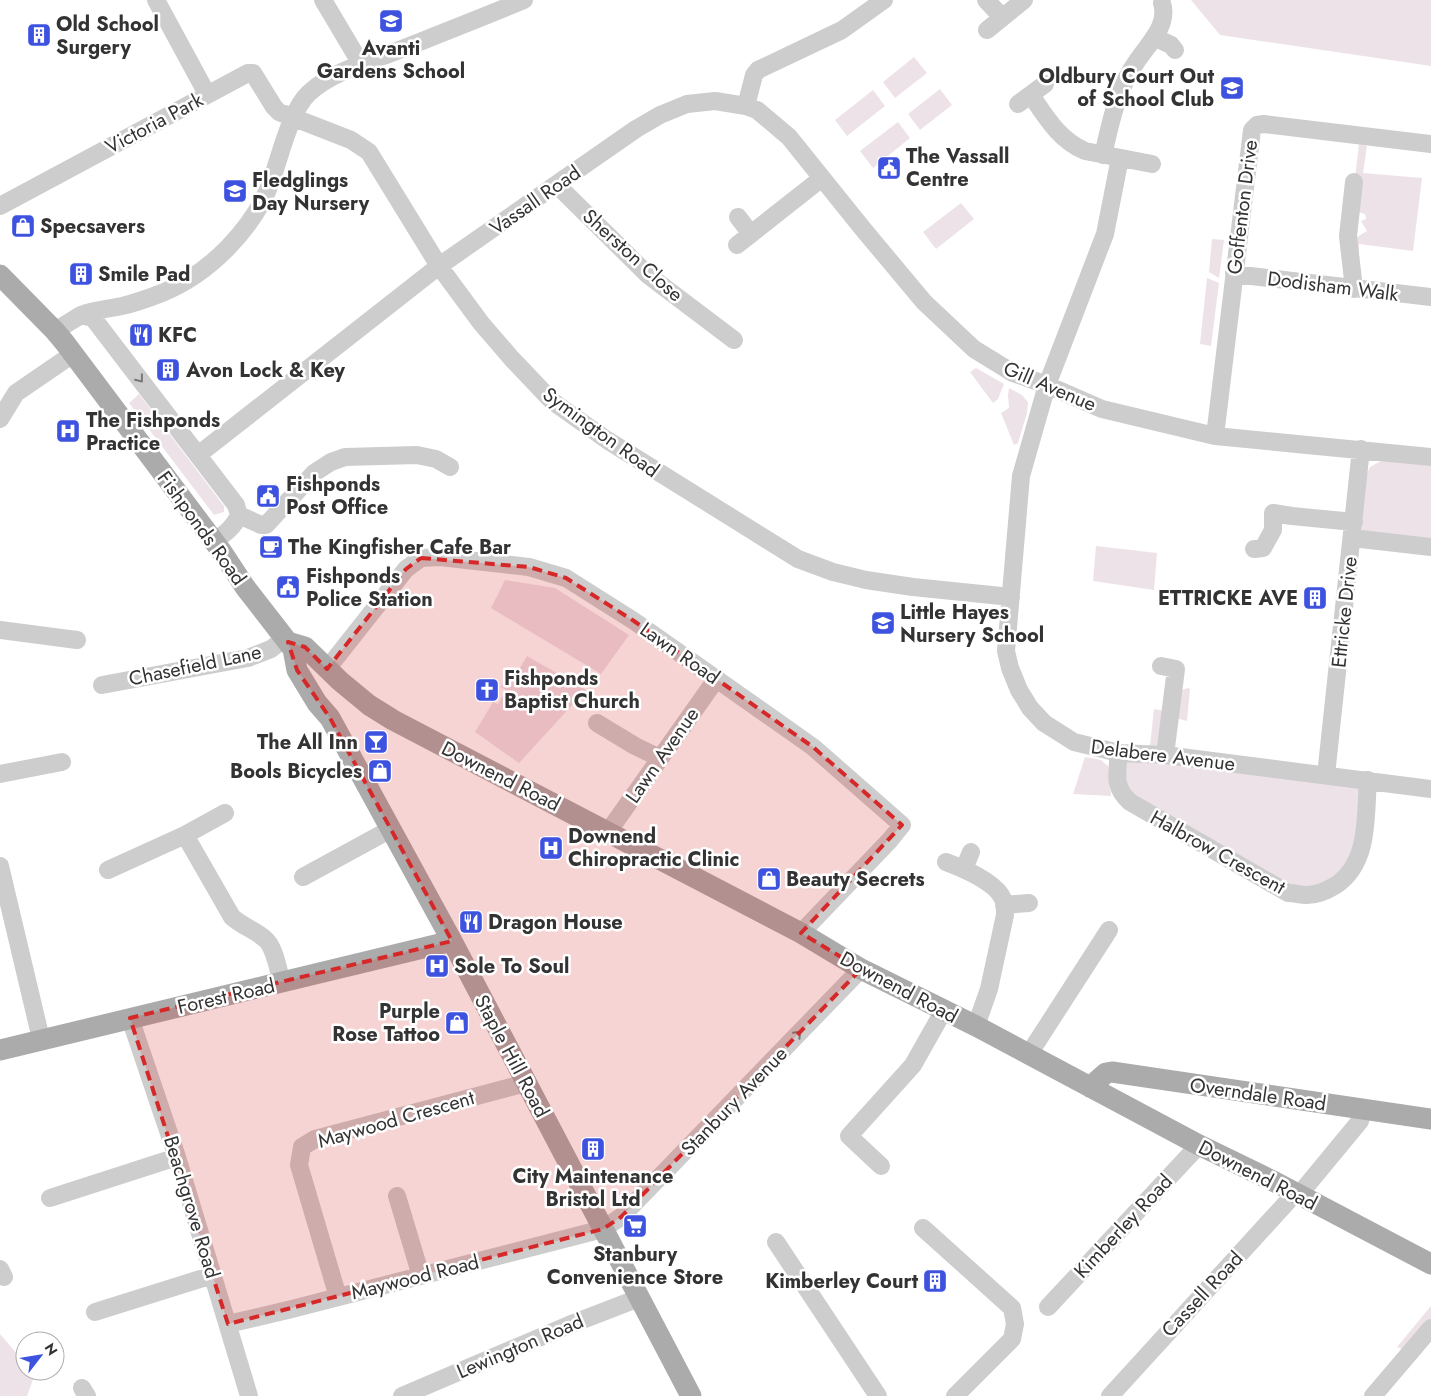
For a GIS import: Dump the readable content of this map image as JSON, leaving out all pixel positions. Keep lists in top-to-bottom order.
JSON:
{
  "streets": {
    "main road": [
      "Fishponds Road",
      "Downend Road",
      "Forest Road",
      "Staple Hill Road",
      "Overndale Road"
    ],
    "street": [
      "Victoria Park",
      "Vassall Road",
      "Goffenton Drive",
      "Sherston Close",
      "Dodisham Walk",
      "Gill Avenue",
      "Symington Road",
      "Ettricke Drive",
      "Lawn Road",
      "Chasefield Lane",
      "Lawn Avenue",
      "Delabere Avenue",
      "Halbrow Crescent",
      "Stanbury Avenue",
      "Maywood Crescent",
      "Beachgrove Road",
      "Kimberley Road",
      "Maywood Road",
      "Cassell Road",
      "Lewington Road"
    ]
  },
  "crossings": [
    ["Victoria Park", "Symington Road"],
    ["Vassall Road", "Sherston Close"],
    ["Vassall Road", "Gill Avenue"],
    ["Vassall Road", "Symington Road"],
    ["Goffenton Drive", "Dodisham Walk"],
    ["Goffenton Drive", "Gill Avenue"],
    ["Gill Avenue", "Ettricke Drive"],
    ["Gill Avenue", "Delabere Avenue"],
    ["Symington Road", "Delabere Avenue"],
    ["Fishponds Road", "Lawn Road"],
    ["Fishponds Road", "Chasefield Lane"],
    ["Fishponds Road", "Downend Road"],
    ["Fishponds Road", "Staple Hill Road"],
    ["Ettricke Drive", "Delabere Avenue"],
    ["Lawn Road", "Lawn Avenue"],
    ["Lawn Road", "Downend Road"],
    ["Lawn Road", "Staple Hill Road"],
    ["Chasefield Lane", "Staple Hill Road"],
    ["Lawn Avenue", "Downend Road"],
    ["Delabere Avenue", "Halbrow Crescent"],
    ["Downend Road", "Staple Hill Road"],
    ["Downend Road", "Overndale Road"],
    ["Downend Road", "Stanbury Avenue"],
    ["Downend Road", "Kimberley Road"],
    ["Downend Road", "Cassell Road"],
    ["Forest Road", "Staple Hill Road"],
    ["Forest Road", "Beachgrove Road"],
    ["Staple Hill Road", "Stanbury Avenue"],
    ["Staple Hill Road", "Maywood Crescent"],
    ["Staple Hill Road", "Maywood Road"],
    ["Staple Hill Road", "Lewington Road"],
    ["Overndale Road", "Cassell Road"],
    ["Stanbury Avenue", "Maywood Road"],
    ["Maywood Crescent", "Maywood Road"],
    ["Beachgrove Road", "Maywood Road"]
  ],
  "one_way": ["Stanbury Avenue"],
  "places": {
    "school or university": [
      "Avanti Gardens School",
      "Oldbury Court Out of School Club",
      "Fledglings Day Nursery",
      "Little Hayes Nursery School"
    ],
    "building": [
      "Old School Surgery",
      "Smile Pad",
      "Avon Lock & Key",
      "ETTRICKE AVE",
      "City Maintenance Bristol Ltd",
      "Kimberley Court"
    ],
    "public building": ["The Vassall Centre", "Fishponds Post Office", "Fishponds Police Station"],
    "shop": [
      "Specsavers",
      "Bools Bicycles",
      "Beauty Secrets",
      "Purple Rose Tattoo"
    ],
    "restaurant": ["KFC", "Dragon House"],
    "hospital": ["The Fishponds Practice", "Downend Chiropractic Clinic", "Sole To Soul"],
    "cafe": ["The Kingfisher Cafe Bar"],
    "church": ["Fishponds Baptist Church"],
    "bar": ["The All Inn"],
    "supermarket": ["Stanbury Convenience Store"]
  },
  "north": "top right"
}
